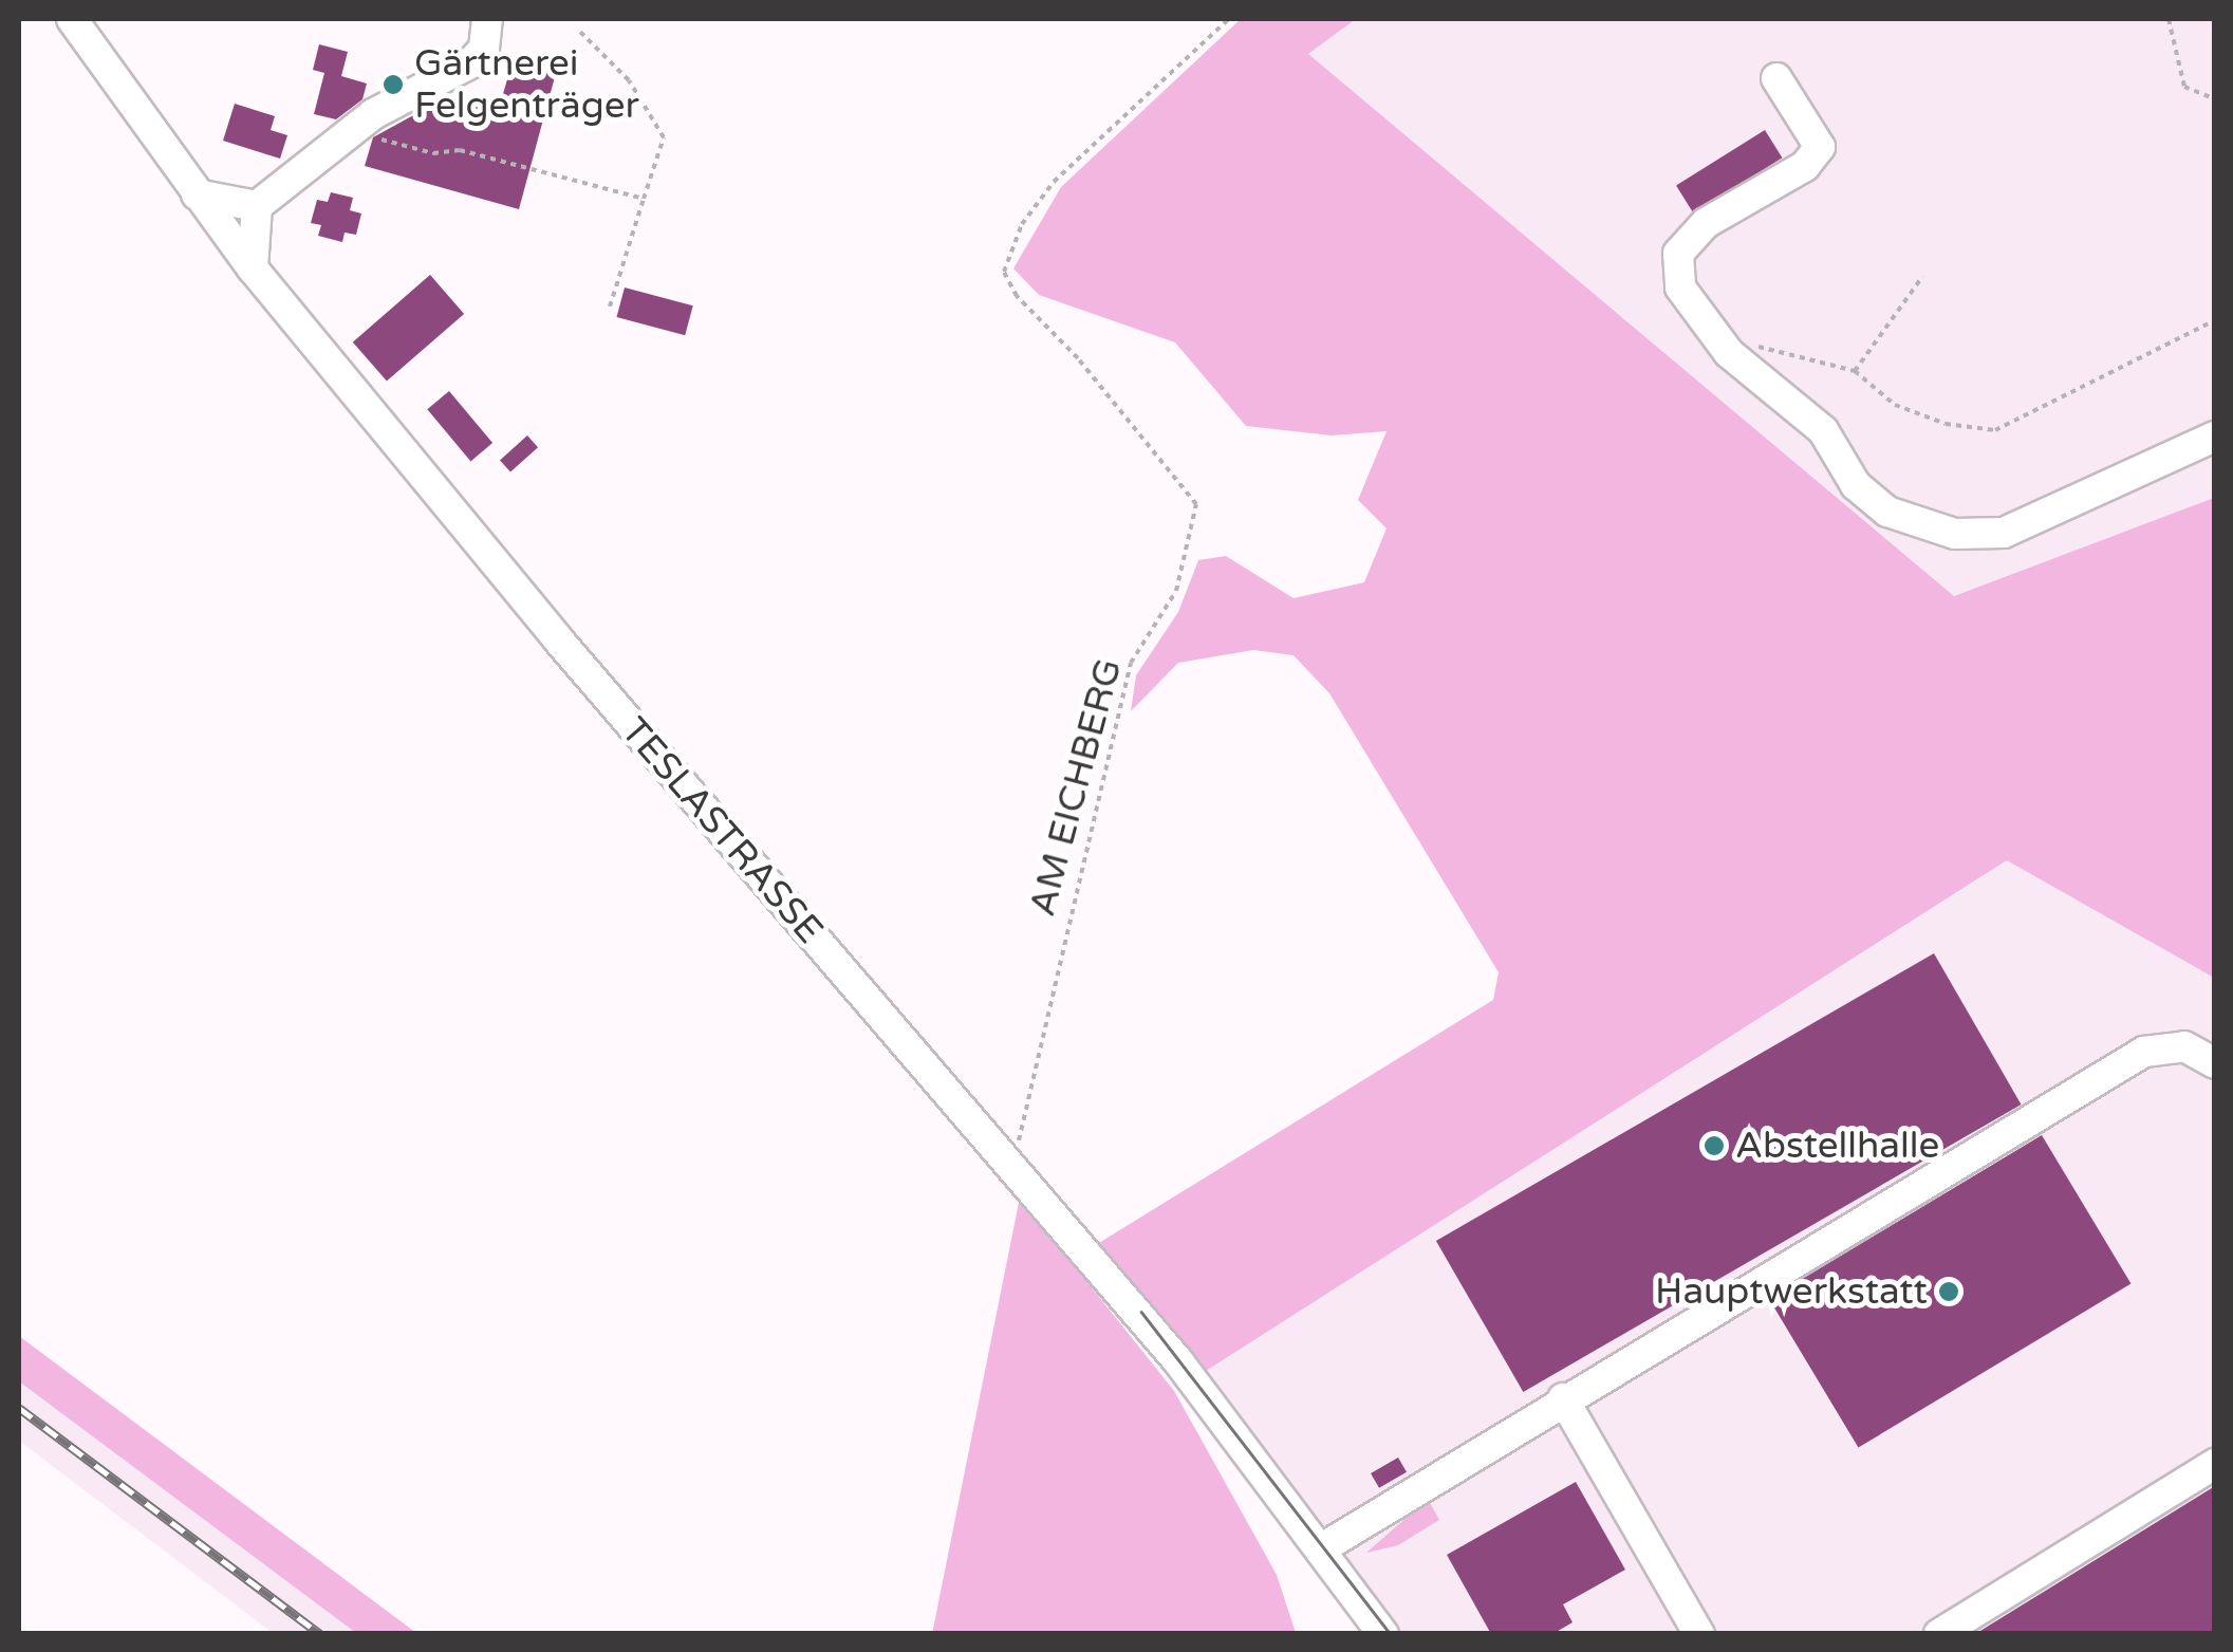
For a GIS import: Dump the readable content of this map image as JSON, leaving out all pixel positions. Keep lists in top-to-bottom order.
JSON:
{
  "streets": {
    "street": ["TESLASTRASSE"],
    "path": ["AM EICHBERG"]
  },
  "crossings": [
    ["AM EICHBERG", "TESLASTRASSE"]
  ],
  "places": ["Gärtnerei Felgenträger", "Abstellhalle", "Hauptwerkstatt"]
}
